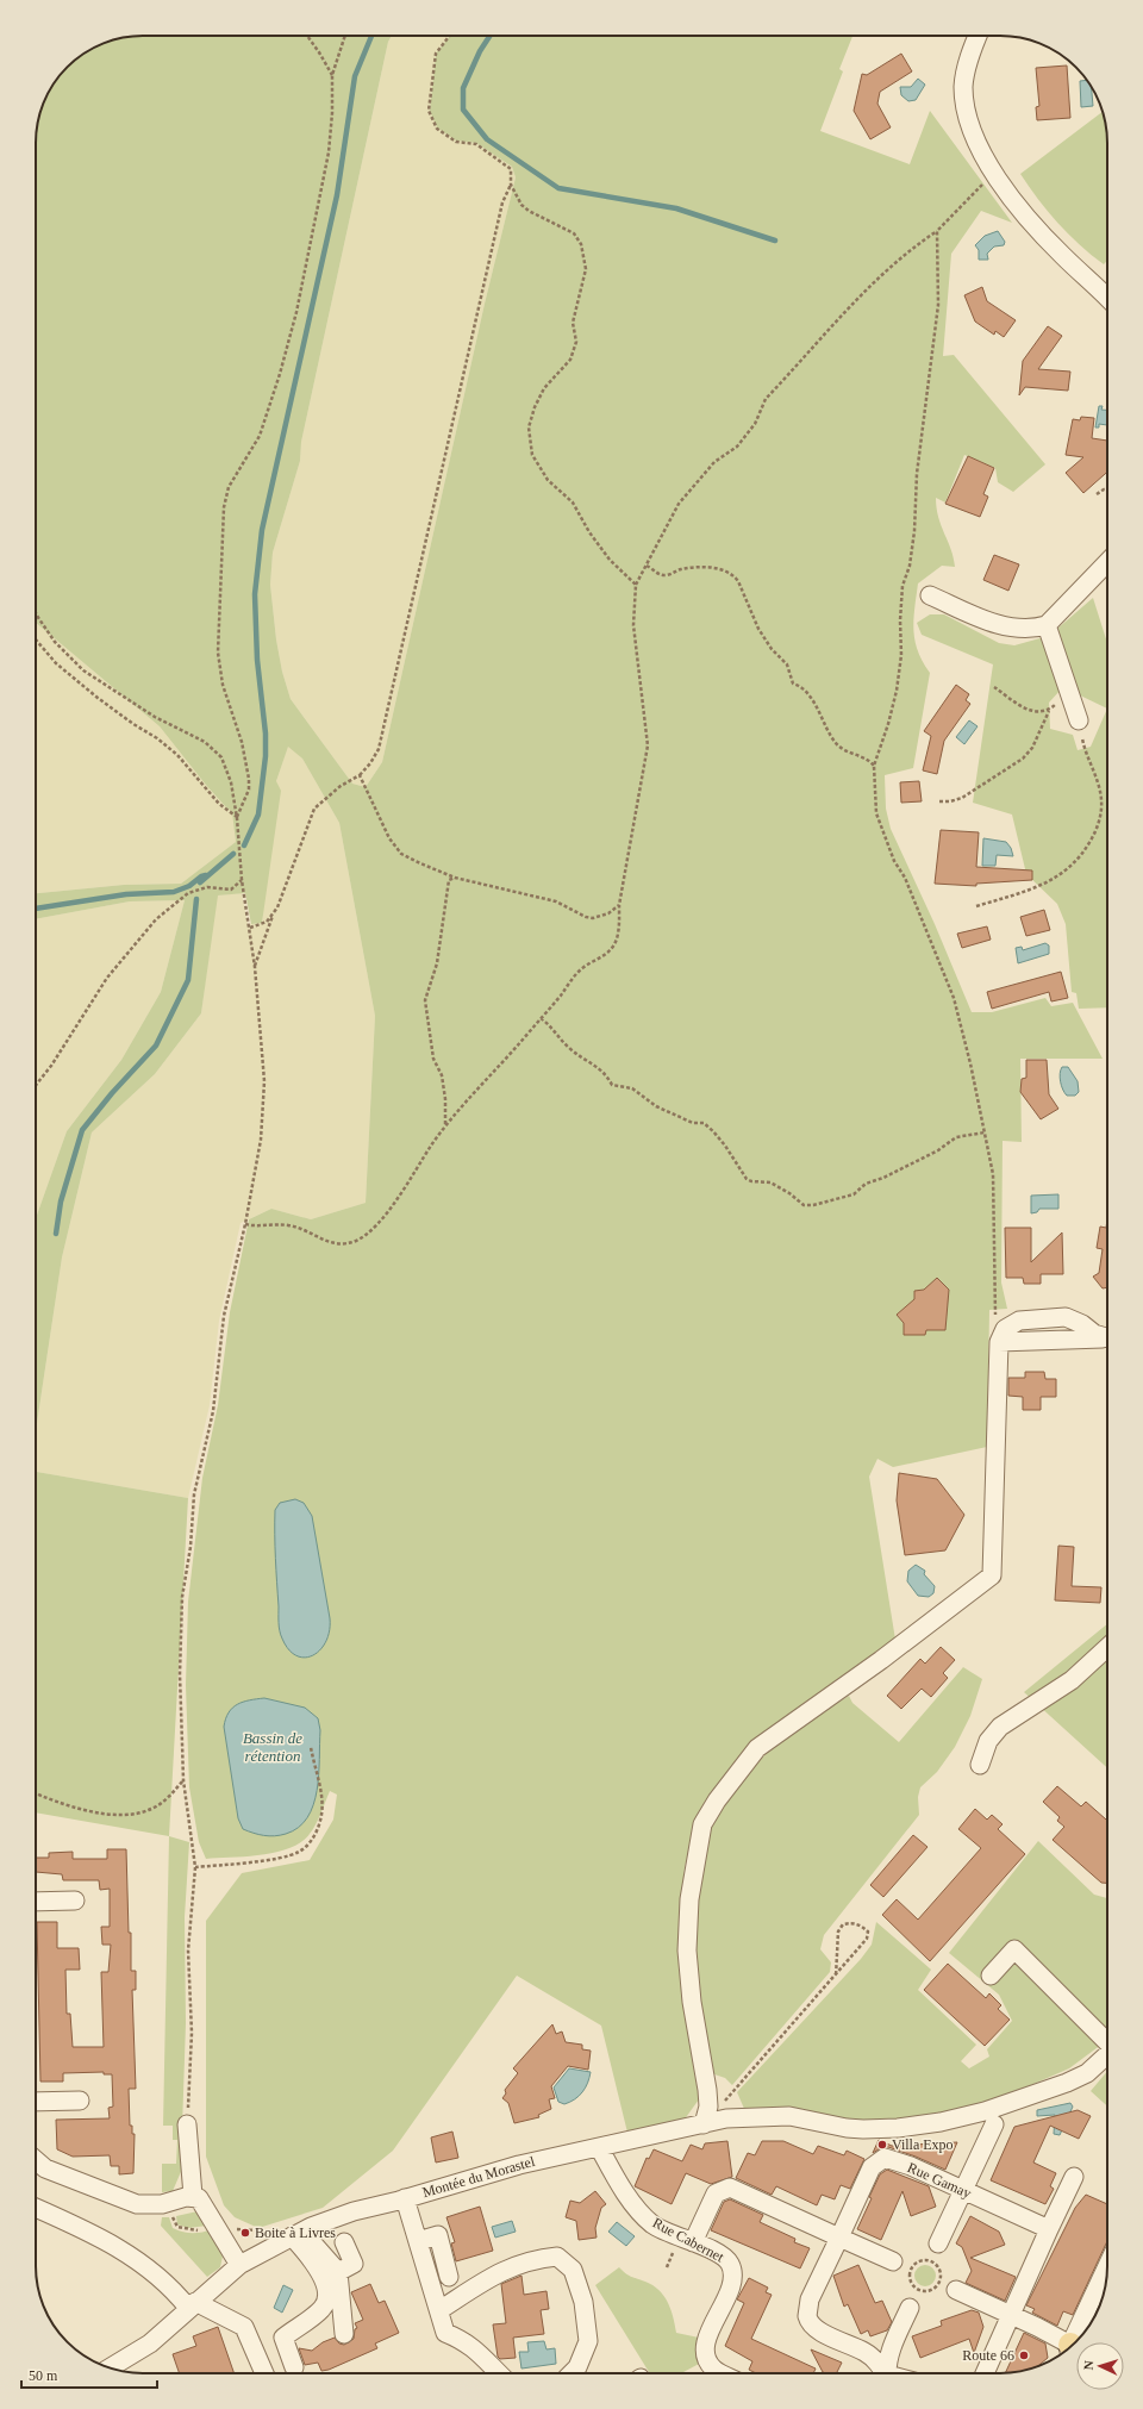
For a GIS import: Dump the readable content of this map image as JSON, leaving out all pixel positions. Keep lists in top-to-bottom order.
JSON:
{
  "streets": {
    "street": ["Montée du Morastel", "Rue Gamay", "Rue Cabernet"]
  },
  "crossings": [
    ["Montée du Morastel", "Rue Cabernet"]
  ],
  "water": ["Bassin de rétention"],
  "places": ["Villa Expo", "Boite à Livres", "Route 66"],
  "scale_bar": "50 m",
  "north": "left"
}
